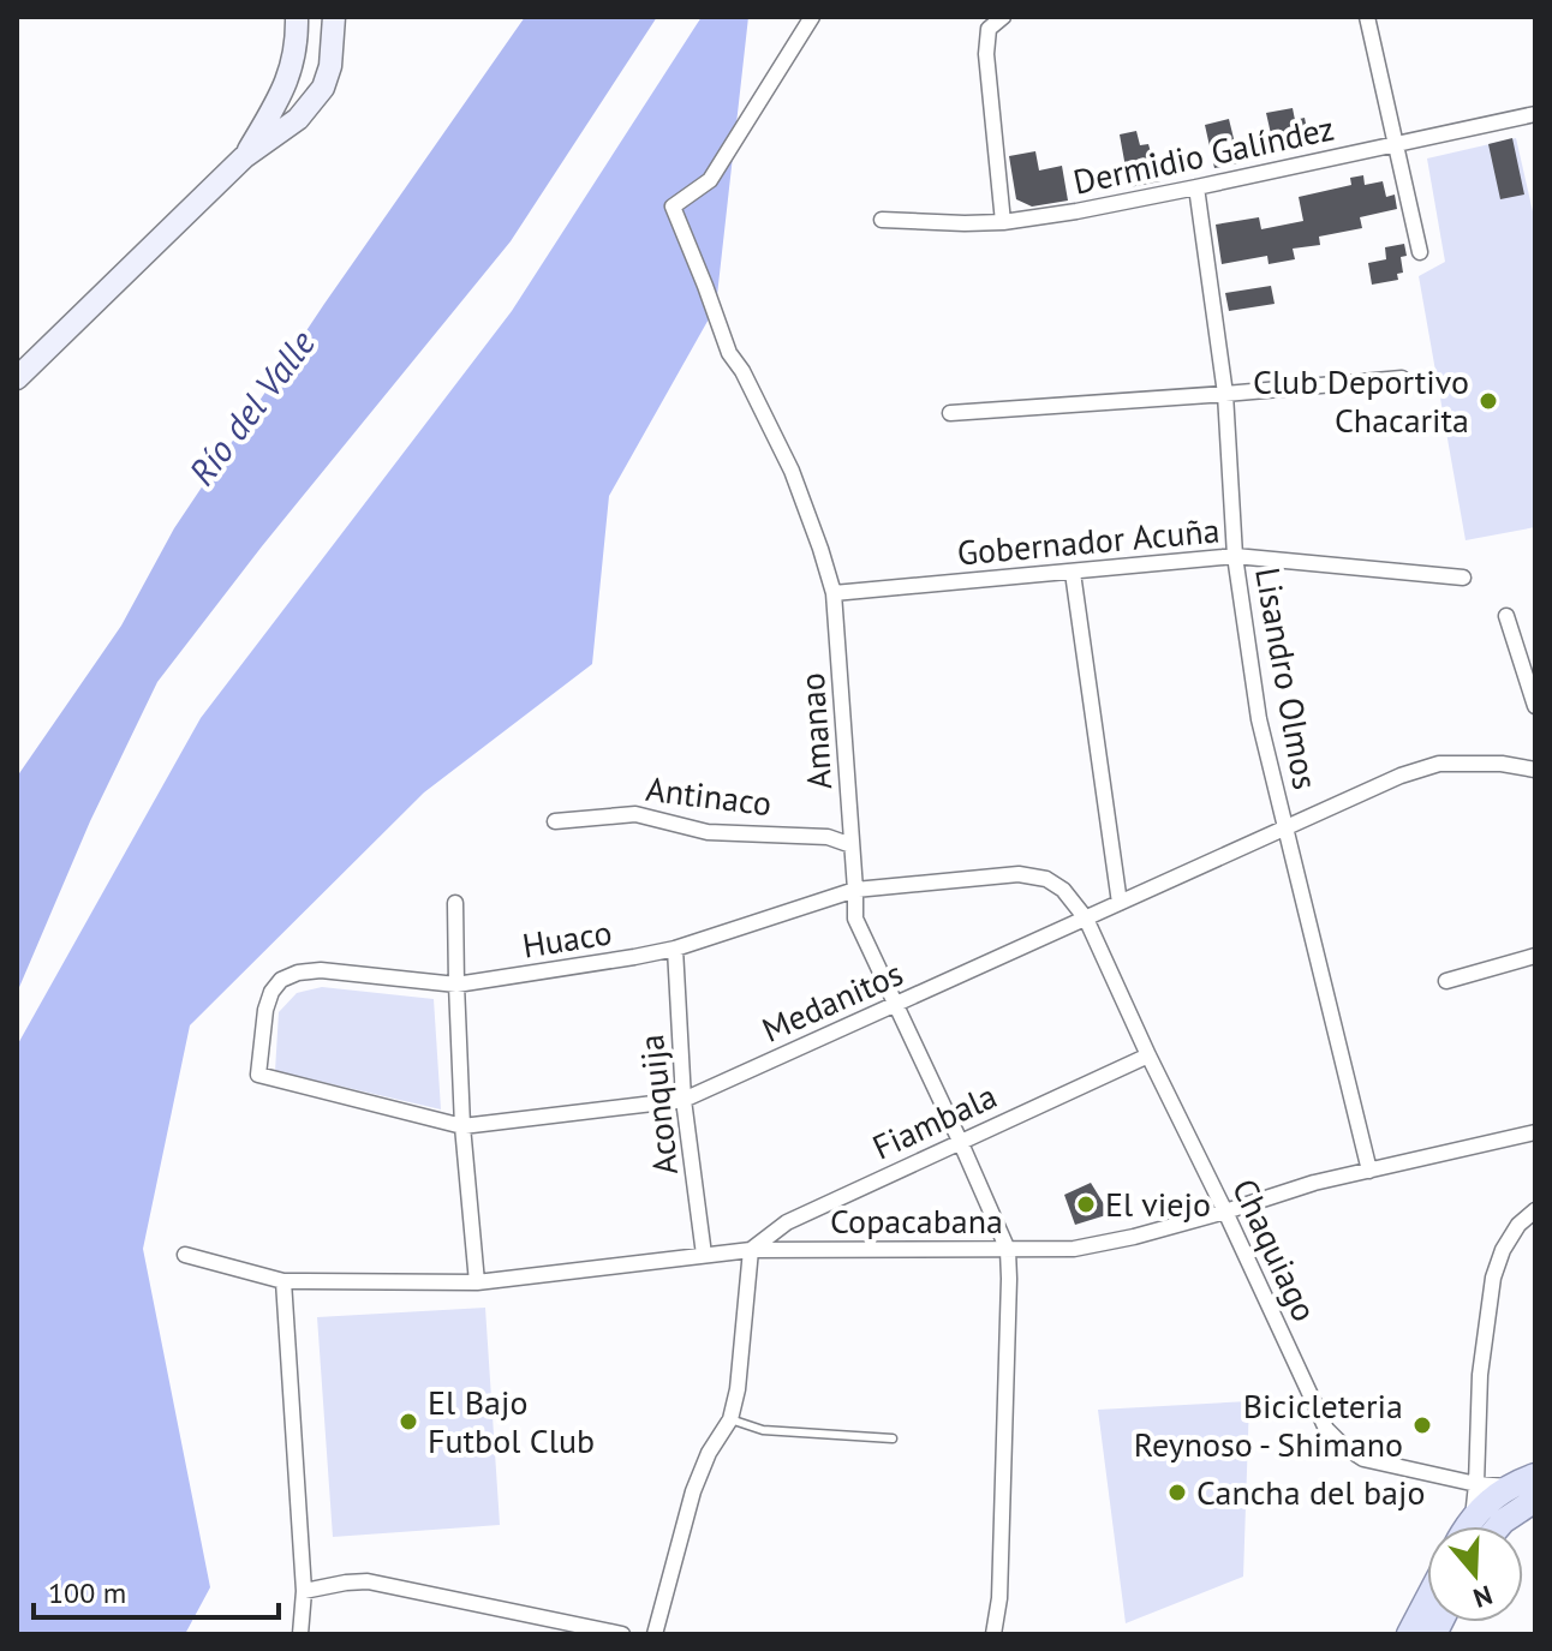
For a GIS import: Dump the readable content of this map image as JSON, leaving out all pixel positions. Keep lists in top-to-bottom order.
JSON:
{
  "streets": {
    "street": [
      "Dermidio Galíndez",
      "Gobernador Acuña",
      "Lisandro Olmos",
      "Amanao",
      "Antinaco",
      "Huaco",
      "Medanitos",
      "Aconquija",
      "Fiambala",
      "Copacabana",
      "Chaquiago"
    ]
  },
  "crossings": [
    ["Dermidio Galíndez", "Lisandro Olmos"],
    ["Gobernador Acuña", "Lisandro Olmos"],
    ["Gobernador Acuña", "Amanao"],
    ["Lisandro Olmos", "Medanitos"],
    ["Lisandro Olmos", "Copacabana"],
    ["Amanao", "Antinaco"],
    ["Amanao", "Huaco"],
    ["Amanao", "Medanitos"],
    ["Amanao", "Fiambala"],
    ["Amanao", "Copacabana"],
    ["Huaco", "Medanitos"],
    ["Huaco", "Aconquija"],
    ["Medanitos", "Aconquija"],
    ["Medanitos", "Chaquiago"],
    ["Aconquija", "Copacabana"],
    ["Fiambala", "Copacabana"],
    ["Fiambala", "Chaquiago"],
    ["Copacabana", "Chaquiago"]
  ],
  "water": ["Río del Valle"],
  "places": [
    "Club Deportivo Chacarita",
    "El viejo",
    "El Bajo Futbol Club",
    "Bicicleteria Reynoso - Shimano",
    "Cancha del bajo"
  ],
  "scale_bar": "100 m",
  "north": "bottom"
}
